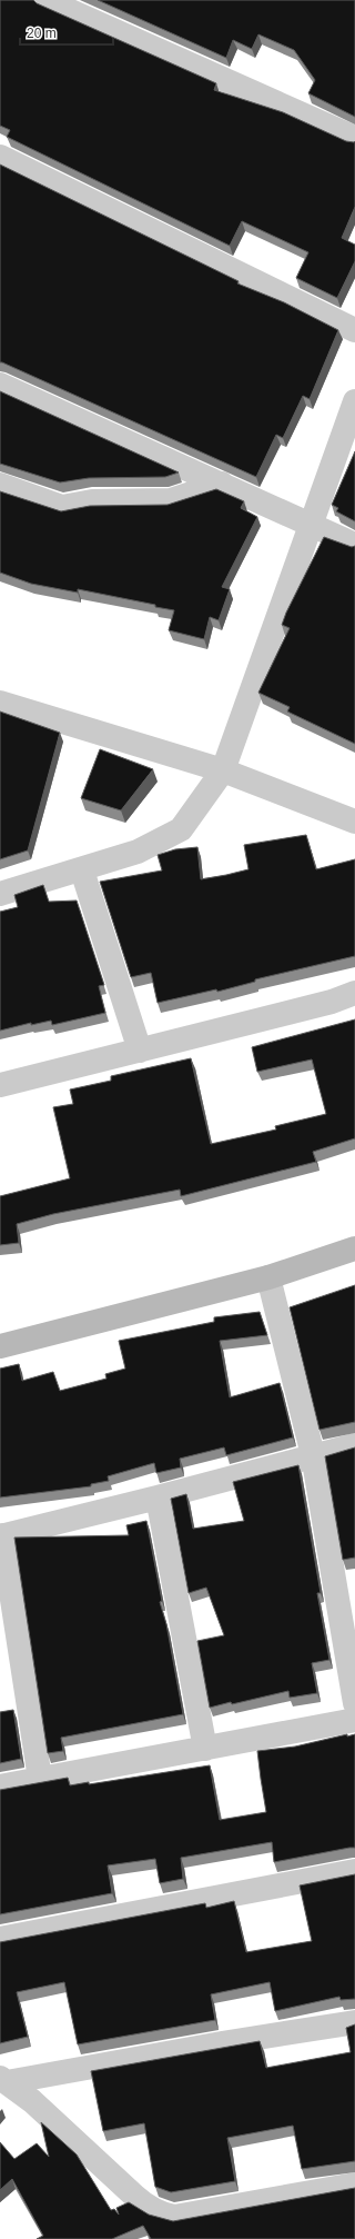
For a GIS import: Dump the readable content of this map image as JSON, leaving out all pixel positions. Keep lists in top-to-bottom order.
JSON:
{
  "scale_bar": "20 m"
}
